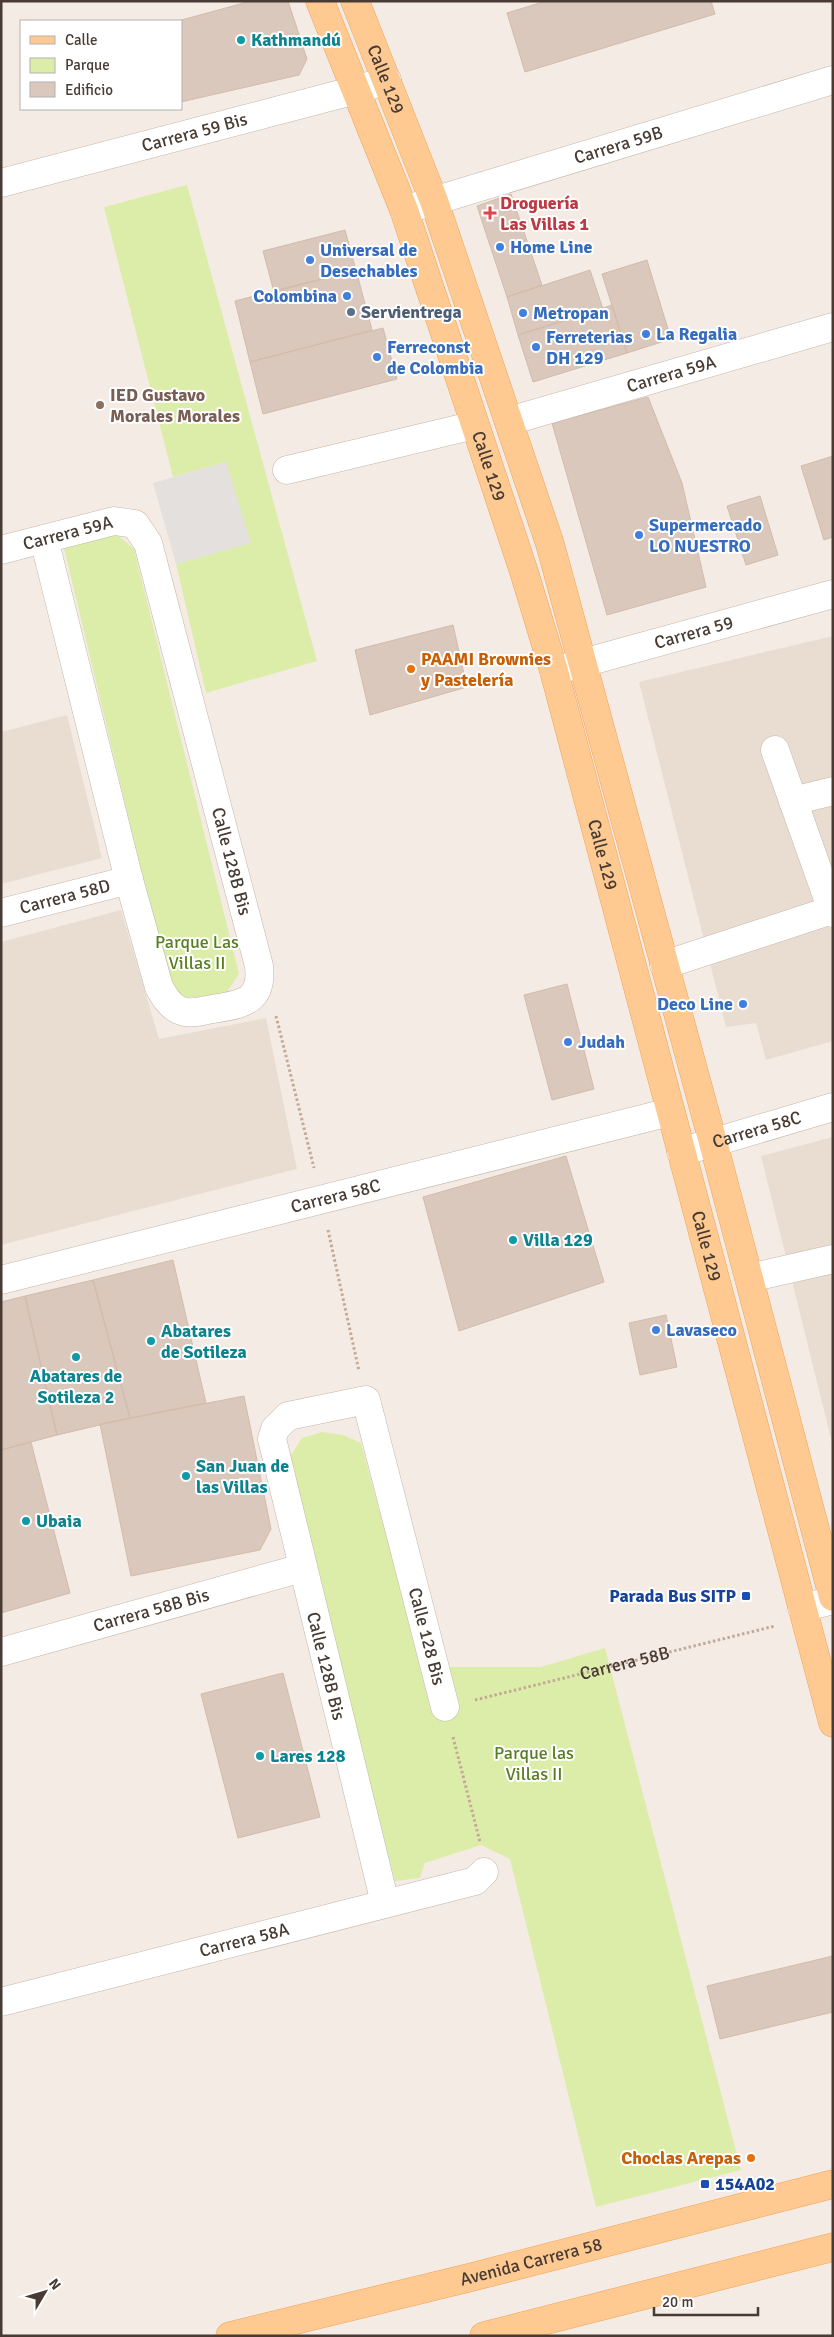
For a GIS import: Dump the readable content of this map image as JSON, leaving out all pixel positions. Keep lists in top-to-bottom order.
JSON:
{
  "streets": {
    "main road": ["Calle 129", "Avenida Carrera 58"],
    "street": [
      "Carrera 59 Bis",
      "Carrera 59B",
      "Carrera 59A",
      "Carrera 59",
      "Calle 128B Bis",
      "Carrera 58D",
      "Carrera 58C",
      "Carrera 58B Bis",
      "Calle 128 Bis",
      "Carrera 58A"
    ],
    "path": ["Carrera 58B"]
  },
  "crossings": [
    ["Calle 129", "Carrera 59 Bis"],
    ["Calle 129", "Carrera 59B"],
    ["Calle 129", "Carrera 59A"],
    ["Calle 129", "Carrera 59"],
    ["Calle 129", "Carrera 58C"],
    ["Calle 129", "Carrera 58B"],
    ["Carrera 59A", "Calle 128B Bis"],
    ["Calle 128B Bis", "Carrera 58D"],
    ["Calle 128B Bis", "Carrera 58B Bis"],
    ["Calle 128B Bis", "Calle 128 Bis"],
    ["Calle 128B Bis", "Carrera 58A"],
    ["Calle 128 Bis", "Carrera 58B"],
    ["Calle 128 Bis", "Carrera 58A"]
  ],
  "parks": ["Parque Las Villas II", "Parque las Villas II"],
  "places": {
    "other": [
      "Kathmandú",
      "Home Line",
      "Universal de Desechables",
      "Colombina",
      "Servientrega",
      "Metropan",
      "La Regalia",
      "Ferreterias DH 129",
      "Ferreconst de Colombia",
      "IED Gustavo Morales Morales",
      "Supermercado LO NUESTRO",
      "PAAMI Brownies y Pastelería",
      "Deco Line",
      "Judah",
      "Villa 129",
      "Lavaseco",
      "Abatares de Sotileza",
      "Abatares de Sotileza 2",
      "San Juan de las Villas",
      "Ubaia",
      "Lares 128",
      "Choclas Arepas"
    ],
    "health": ["Droguería Las Villas 1"],
    "transit": ["Parada Bus SITP", "154A02"]
  },
  "legend": ["Calle", "Parque", "Edificio"],
  "scale_bar": "20 m",
  "north": "top right"
}
